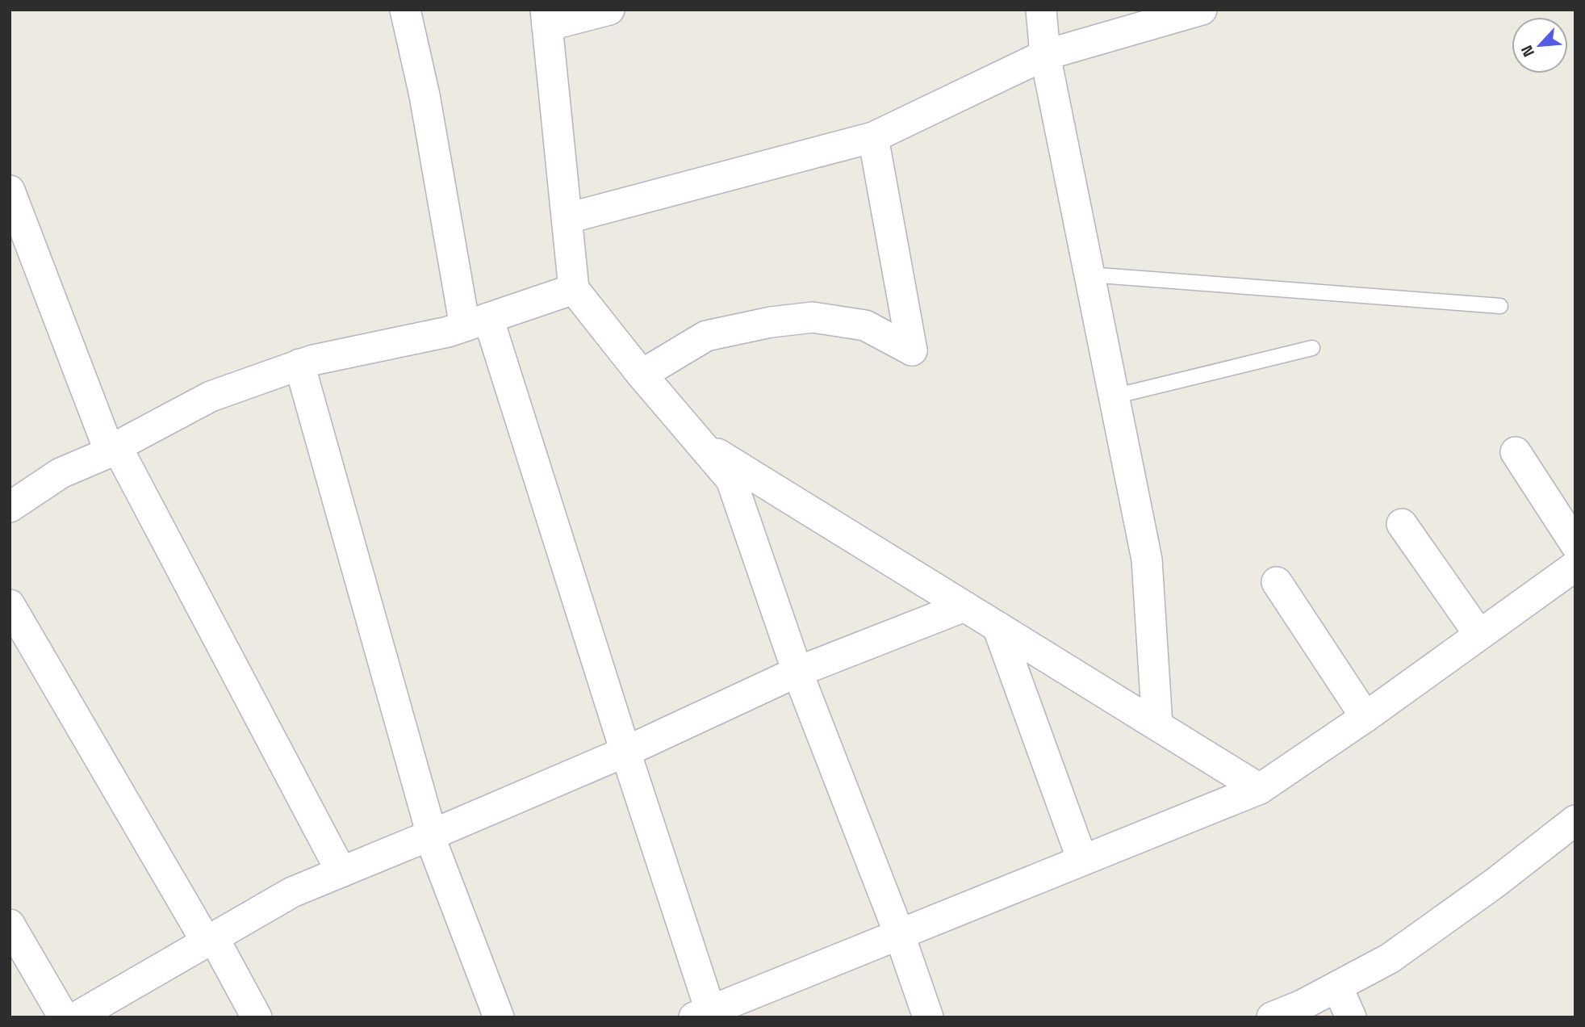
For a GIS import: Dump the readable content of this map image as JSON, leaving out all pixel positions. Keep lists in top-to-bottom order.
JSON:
{
  "north": "bottom left"
}
